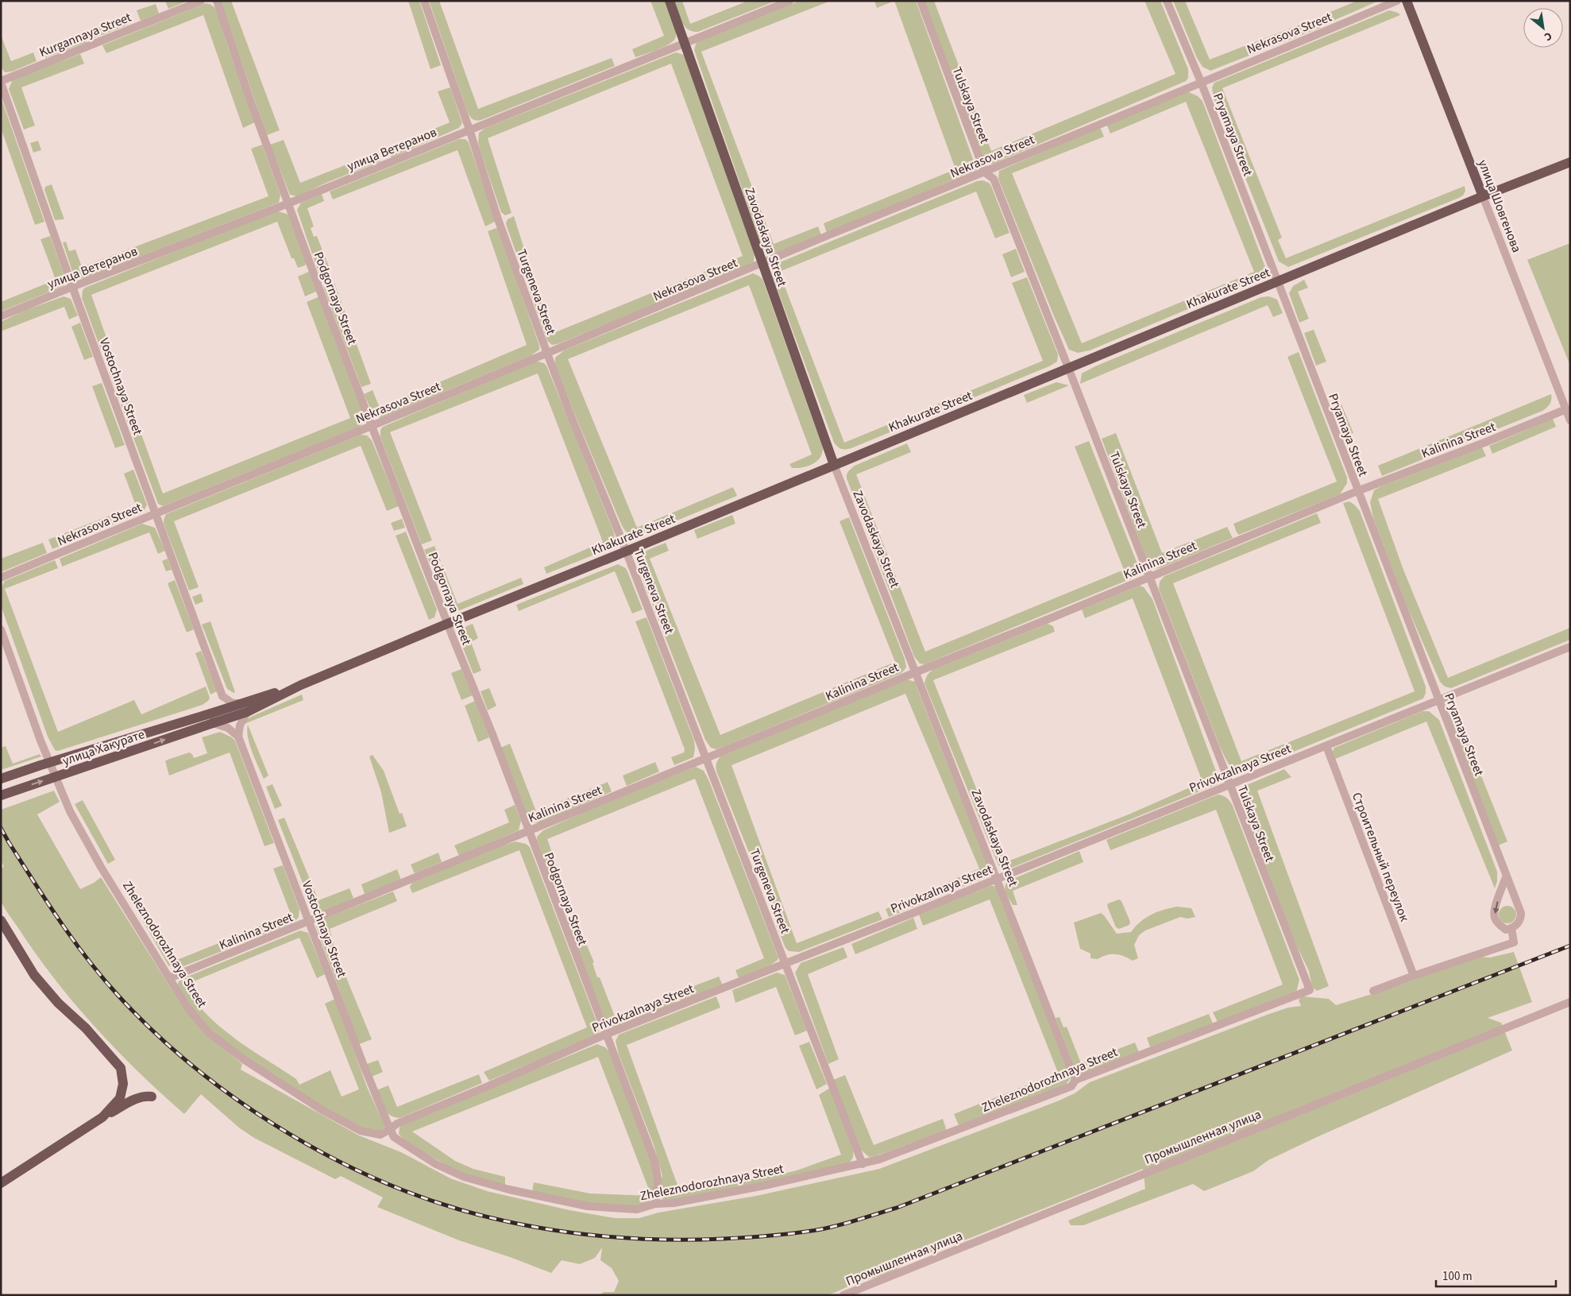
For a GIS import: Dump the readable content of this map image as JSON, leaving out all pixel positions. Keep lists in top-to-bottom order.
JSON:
{
  "streets": {
    "main road": [
      "улица Шовгенова",
      "Zavodaskaya Street",
      "Khakurate Street",
      "улица Хакурате"
    ],
    "street": [
      "Nekrasova Street",
      "Kurgannaya Street",
      "Tulskaya Street",
      "Pryamaya Street",
      "улица Ветеранов",
      "Turgeneva Street",
      "Podgornaya Street",
      "Vostochnaya Street",
      "Kalinina Street",
      "Privokzalnaya Street",
      "Строительный переулок",
      "Zheleznodorozhnaya Street",
      "Промышленная улица"
    ]
  },
  "crossings": [
    ["Nekrasova Street", "Tulskaya Street"],
    ["Nekrasova Street", "Pryamaya Street"],
    ["Nekrasova Street", "Zavodaskaya Street"],
    ["Nekrasova Street", "Turgeneva Street"],
    ["Nekrasova Street", "Podgornaya Street"],
    ["Nekrasova Street", "Vostochnaya Street"],
    ["Kurgannaya Street", "Vostochnaya Street"],
    ["Tulskaya Street", "Khakurate Street"],
    ["Tulskaya Street", "Kalinina Street"],
    ["Tulskaya Street", "Privokzalnaya Street"],
    ["Tulskaya Street", "Zheleznodorozhnaya Street"],
    ["Pryamaya Street", "Khakurate Street"],
    ["Pryamaya Street", "Kalinina Street"],
    ["Pryamaya Street", "Privokzalnaya Street"],
    ["улица Ветеранов", "Zavodaskaya Street"],
    ["улица Ветеранов", "Turgeneva Street"],
    ["улица Ветеранов", "Podgornaya Street"],
    ["улица Ветеранов", "Vostochnaya Street"],
    ["улица Шовгенова", "Khakurate Street"],
    ["улица Шовгенова", "Kalinina Street"],
    ["Zavodaskaya Street", "Khakurate Street"],
    ["Zavodaskaya Street", "Kalinina Street"],
    ["Zavodaskaya Street", "Privokzalnaya Street"],
    ["Zavodaskaya Street", "Zheleznodorozhnaya Street"],
    ["Khakurate Street", "Turgeneva Street"],
    ["Khakurate Street", "Podgornaya Street"],
    ["Khakurate Street", "улица Хакурате"],
    ["Turgeneva Street", "Kalinina Street"],
    ["Turgeneva Street", "Privokzalnaya Street"],
    ["Turgeneva Street", "Zheleznodorozhnaya Street"],
    ["Podgornaya Street", "Kalinina Street"],
    ["Podgornaya Street", "Privokzalnaya Street"],
    ["Podgornaya Street", "Zheleznodorozhnaya Street"],
    ["Vostochnaya Street", "Kalinina Street"],
    ["Vostochnaya Street", "Privokzalnaya Street"],
    ["Vostochnaya Street", "Zheleznodorozhnaya Street"],
    ["Kalinina Street", "Zheleznodorozhnaya Street"],
    ["Privokzalnaya Street", "Строительный переулок"],
    ["Privokzalnaya Street", "Zheleznodorozhnaya Street"]
  ],
  "scale_bar": "100 m",
  "north": "bottom right"
}
